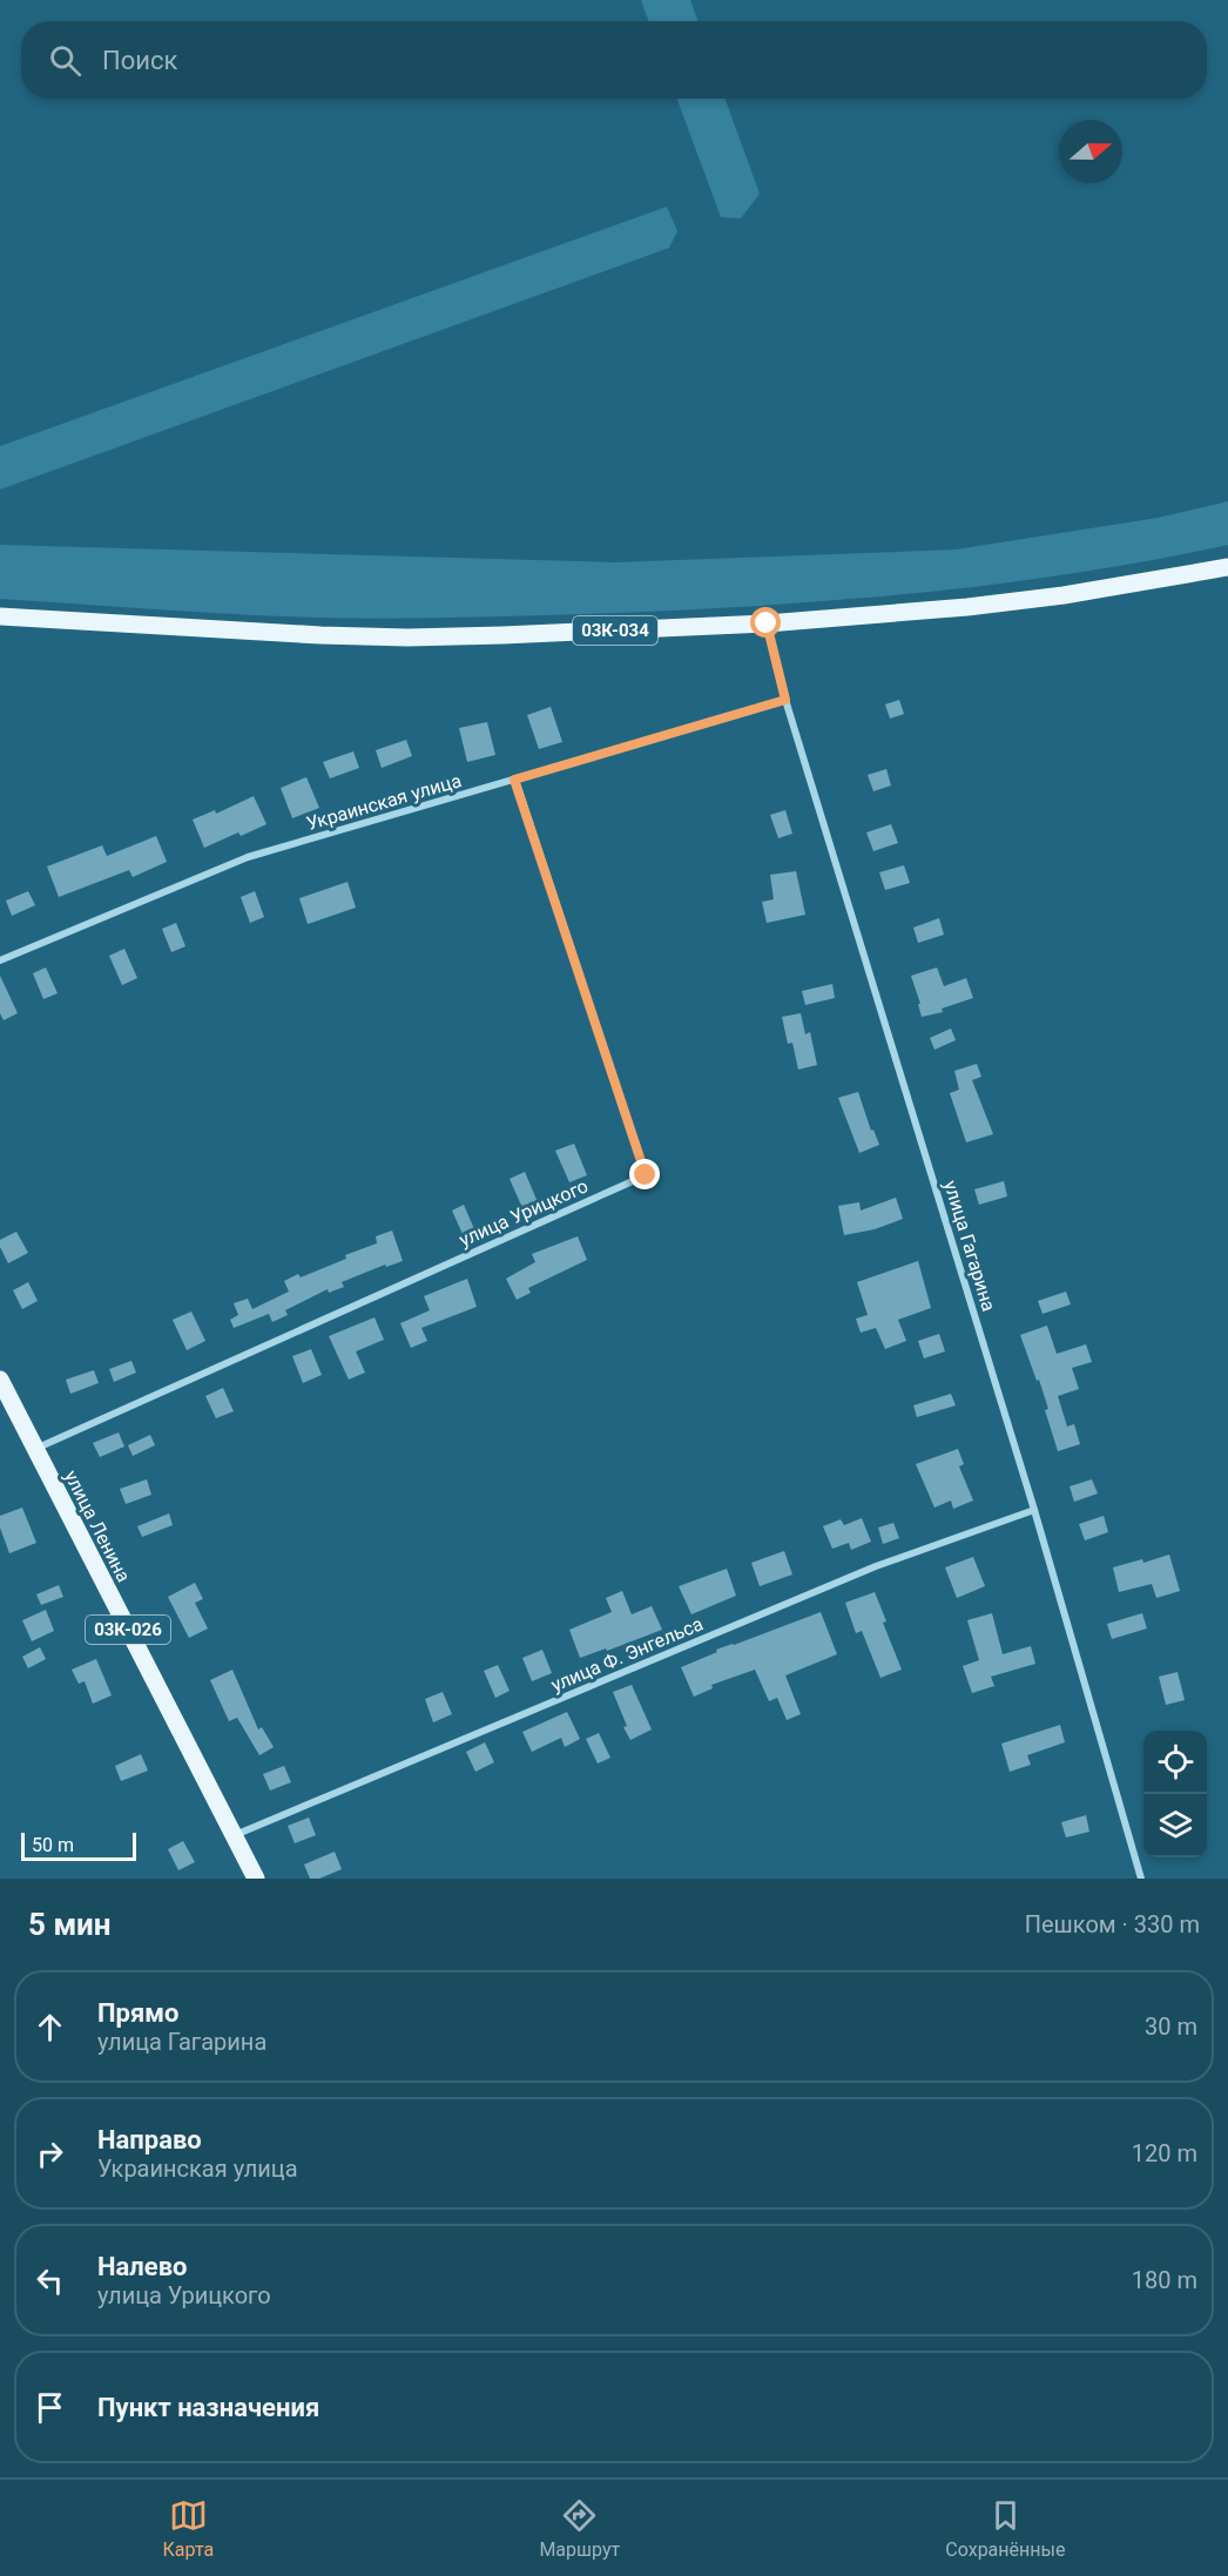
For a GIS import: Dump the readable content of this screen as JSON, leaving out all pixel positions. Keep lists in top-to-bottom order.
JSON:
{
  "streets": {
    "main road": ["03К-034", "улица Ленина", "03К-026"],
    "street": [
      "Украинская улица",
      "улица Урицкого",
      "улица Гагарина",
      "улица Ф. Энгельса"
    ]
  },
  "crossings": [
    ["03К-034", "улица Гагарина"],
    ["Украинская улица", "улица Урицкого"],
    ["Украинская улица", "улица Гагарина"],
    ["улица Урицкого", "улица Ленина"],
    ["улица Гагарина", "улица Ф. Энгельса"],
    ["улица Ленина", "улица Ф. Энгельса"]
  ],
  "scale_bar": "50 m",
  "north": "right",
  "page": {
    "search": "Поиск",
    "scale": "50 m",
    "heading": ["5 мин", "Пешком · 330 m"],
    "list": [
      ["Прямо", "улица Гагарина", "30 m"],
      ["Направо", "Украинская улица", "120 m"],
      ["Налево", "улица Урицкого", "180 m"],
      "Пункт назначения"
    ],
    "nav": ["Карта", "Маршрут", "Сохранённые"]
  }
}
